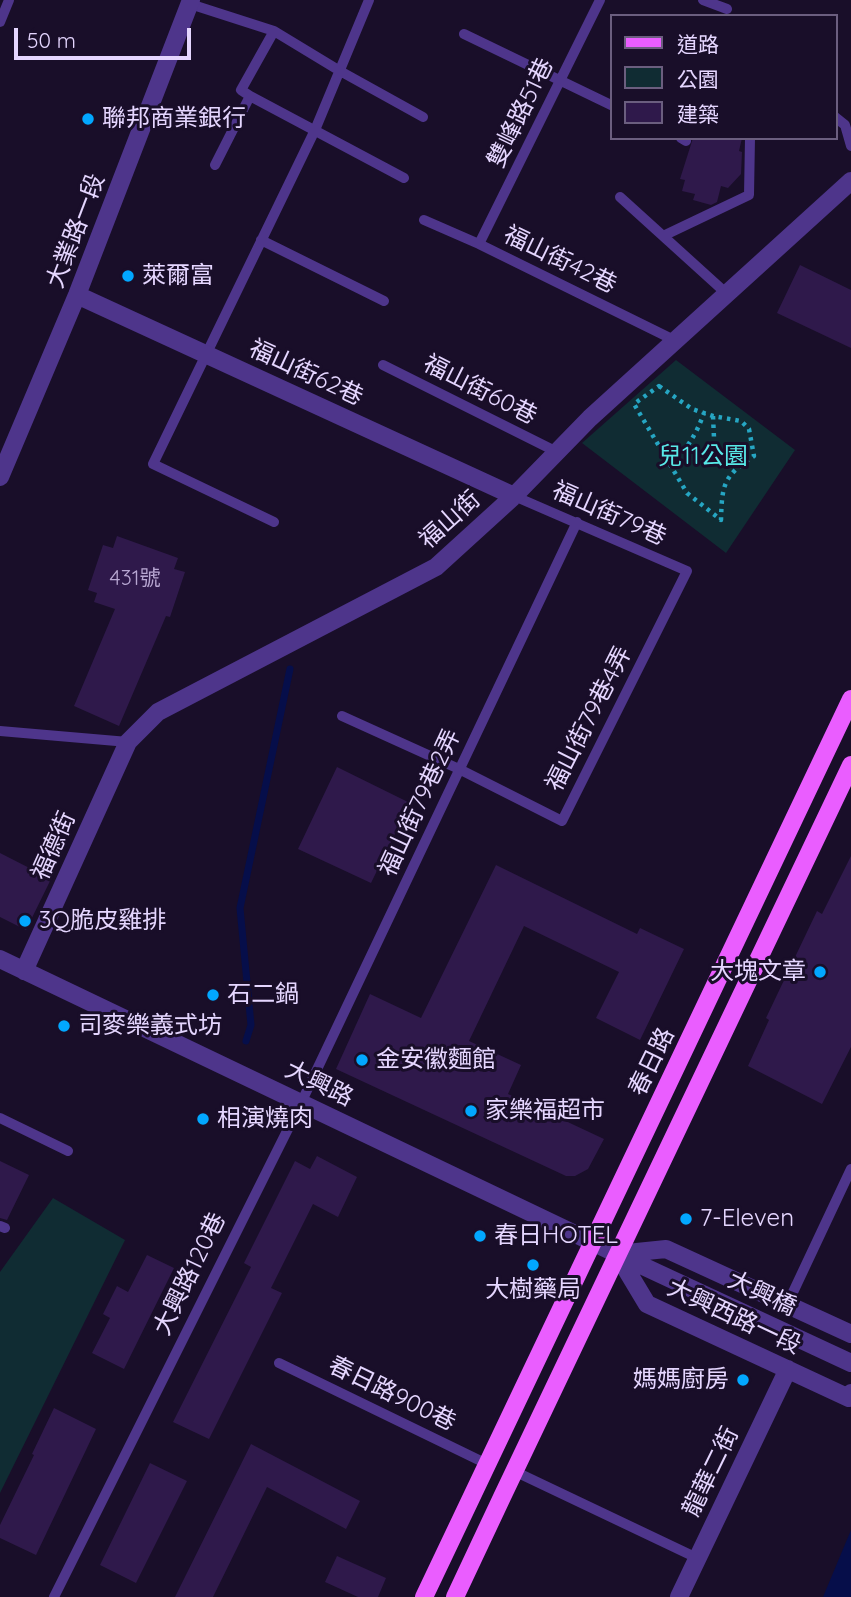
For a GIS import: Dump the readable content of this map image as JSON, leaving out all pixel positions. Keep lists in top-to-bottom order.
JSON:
{
  "streets": {
    "main road": ["春日路"],
    "street": [
      "大業路一段",
      "福山街62巷",
      "福山街",
      "福德街",
      "大興路",
      "大興橋",
      "大興西路一段",
      "龍華二街"
    ],
    "lane": [
      "雙峰路51巷",
      "福山街42巷",
      "福山街60巷",
      "福山街79巷",
      "福山街79巷4弄",
      "福山街79巷2弄",
      "大興路120巷",
      "春日路900巷"
    ]
  },
  "crossings": [
    ["雙峰路51巷", "福山街42巷"],
    ["大業路一段", "福山街62巷"],
    ["福山街42巷", "福山街"],
    ["福山街62巷", "福山街79巷"],
    ["福山街62巷", "福山街"],
    ["福山街60巷", "福山街"],
    ["福山街79巷", "福山街"],
    ["福山街79巷", "福山街79巷4弄"],
    ["福山街79巷", "福山街79巷2弄"],
    ["福山街", "福德街"],
    ["福山街79巷4弄", "福山街79巷2弄"],
    ["福山街79巷2弄", "大興路"],
    ["福山街79巷2弄", "大興路120巷"],
    ["福德街", "大興路"],
    ["春日路", "大興路"],
    ["春日路", "春日路900巷"],
    ["大興路", "大興路120巷"],
    ["大興路", "大興西路一段"],
    ["大興橋", "大興西路一段"],
    ["大興西路一段", "龍華二街"]
  ],
  "parks": ["兒11公園"],
  "places": [
    "聯邦商業銀行",
    "萊爾富",
    "3Q脆皮雞排",
    "大塊文章",
    "石二鍋",
    "司麥樂義式坊",
    "金安徽麵館",
    "家樂福超市",
    "相演燒肉",
    "7-Eleven",
    "春日HOTEL",
    "大樹藥局",
    "媽媽廚房"
  ],
  "house_numbers": ["431號"],
  "legend": ["道路", "公園", "建築"],
  "scale_bar": "50 m"
}
